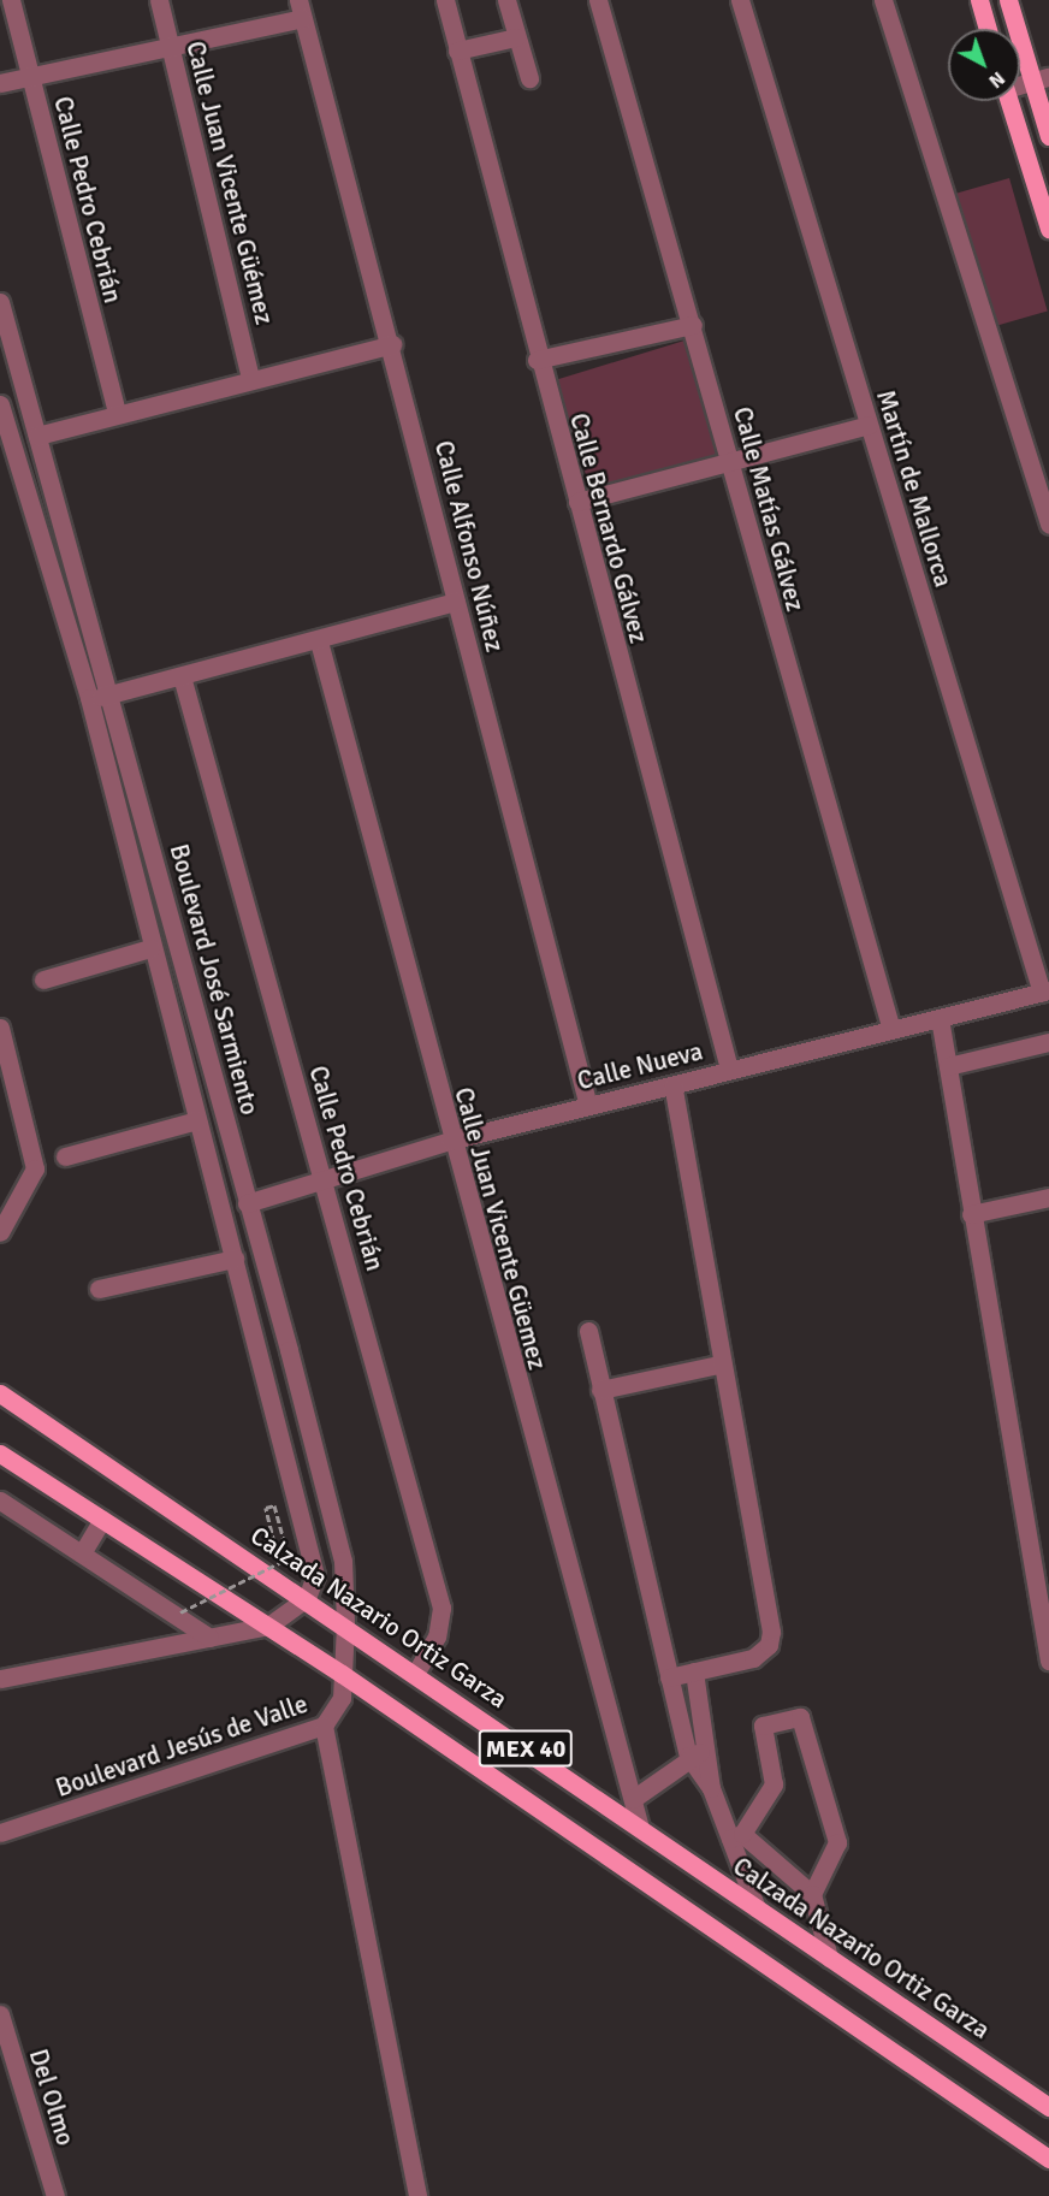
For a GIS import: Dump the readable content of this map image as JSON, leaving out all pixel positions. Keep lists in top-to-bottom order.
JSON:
{
  "streets": {
    "main road": ["Calzada Nazario Ortiz Garza", "MEX 40"],
    "street": [
      "Calle Juan Vicente Güémez",
      "Calle Pedro Cebrián",
      "Martín de Mallorca",
      "Calle Matías Gálvez",
      "Calle Bernardo Gálvez",
      "Calle Alfonso Núñez",
      "Boulevard José Sarmiento",
      "Calle Nueva",
      "Calle Juan Vicente Güemez",
      "Boulevard Jesús de Valle",
      "Del Olmo"
    ]
  },
  "crossings": [
    ["Calle Pedro Cebrián", "Calle Nueva"],
    ["Calle Pedro Cebrián", "Calzada Nazario Ortiz Garza"],
    ["Martín de Mallorca", "Calle Nueva"],
    ["Calle Matías Gálvez", "Calle Nueva"],
    ["Calle Bernardo Gálvez", "Calle Nueva"],
    ["Calle Alfonso Núñez", "Calle Nueva"],
    ["Boulevard José Sarmiento", "Calle Nueva"],
    ["Boulevard José Sarmiento", "Calzada Nazario Ortiz Garza"],
    ["Boulevard José Sarmiento", "Boulevard Jesús de Valle"],
    ["Boulevard José Sarmiento", "MEX 40"],
    ["Calle Nueva", "Calle Juan Vicente Güemez"],
    ["Calle Juan Vicente Güemez", "Calzada Nazario Ortiz Garza"],
    ["Boulevard Jesús de Valle", "MEX 40"]
  ],
  "north": "bottom right"
}
